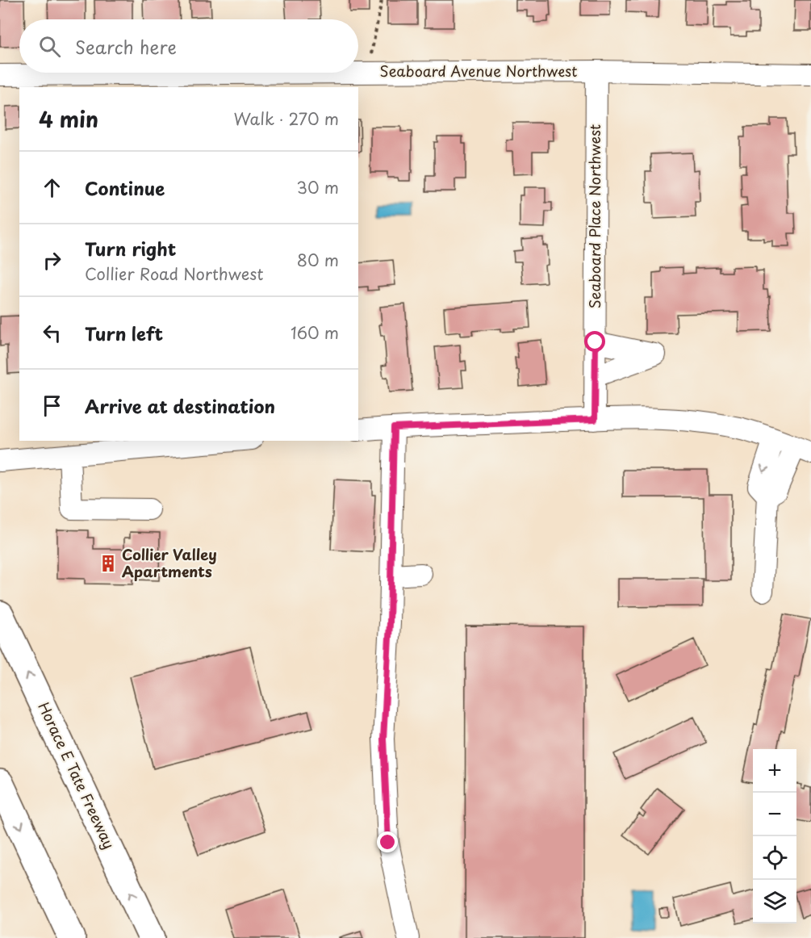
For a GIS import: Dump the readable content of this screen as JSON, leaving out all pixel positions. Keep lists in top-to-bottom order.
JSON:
{
  "streets": {
    "highway": ["Horace E Tate Freeway"],
    "street": ["Seaboard Avenue Northwest", "Seaboard Place Northwest"]
  },
  "crossings": [
    ["Seaboard Avenue Northwest", "Seaboard Place Northwest"]
  ],
  "places": {
    "building": ["Collier Valley Apartments"]
  },
  "page": {
    "search": "Search here",
    "heading": ["4 min", "Walk · 270 m"],
    "list": [
      ["Continue", "30 m"],
      ["Turn right", "Collier Road Northwest", "80 m"],
      ["Turn left", "160 m"],
      "Arrive at destination"
    ],
    "map_buttons": ["+", "−"]
  }
}
